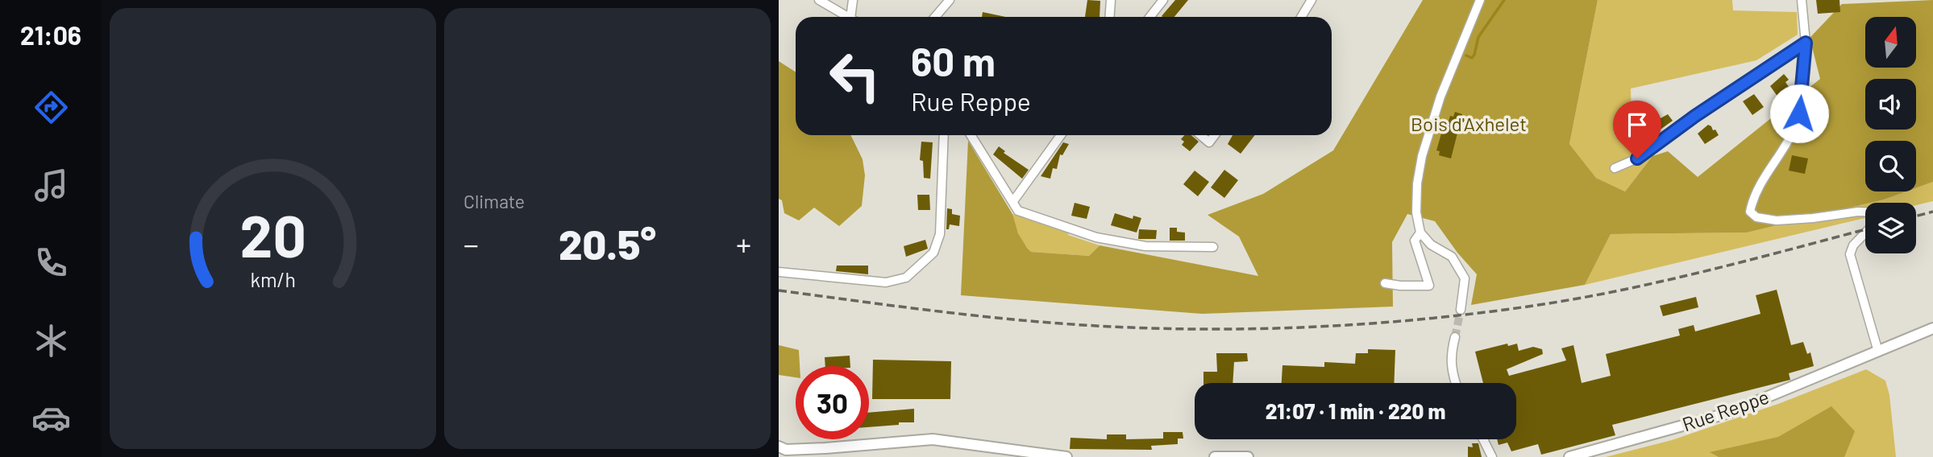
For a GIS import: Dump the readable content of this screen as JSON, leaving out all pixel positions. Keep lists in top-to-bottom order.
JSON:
{
  "streets": {
    "main road": ["Rue Reppe"]
  },
  "parks": ["Bois d'Axhelet"],
  "north": "top",
  "page": {
    "tabs": "21:06",
    "tile": "Climate",
    "turn": ["60 m", "Rue Reppe"],
    "heat": ["−", "20.5°", "+"],
    "limit": "30",
    "trip": "21:07 · 1 min · 220 m",
    "gauge": ["20", "km/h"]
  }
}
